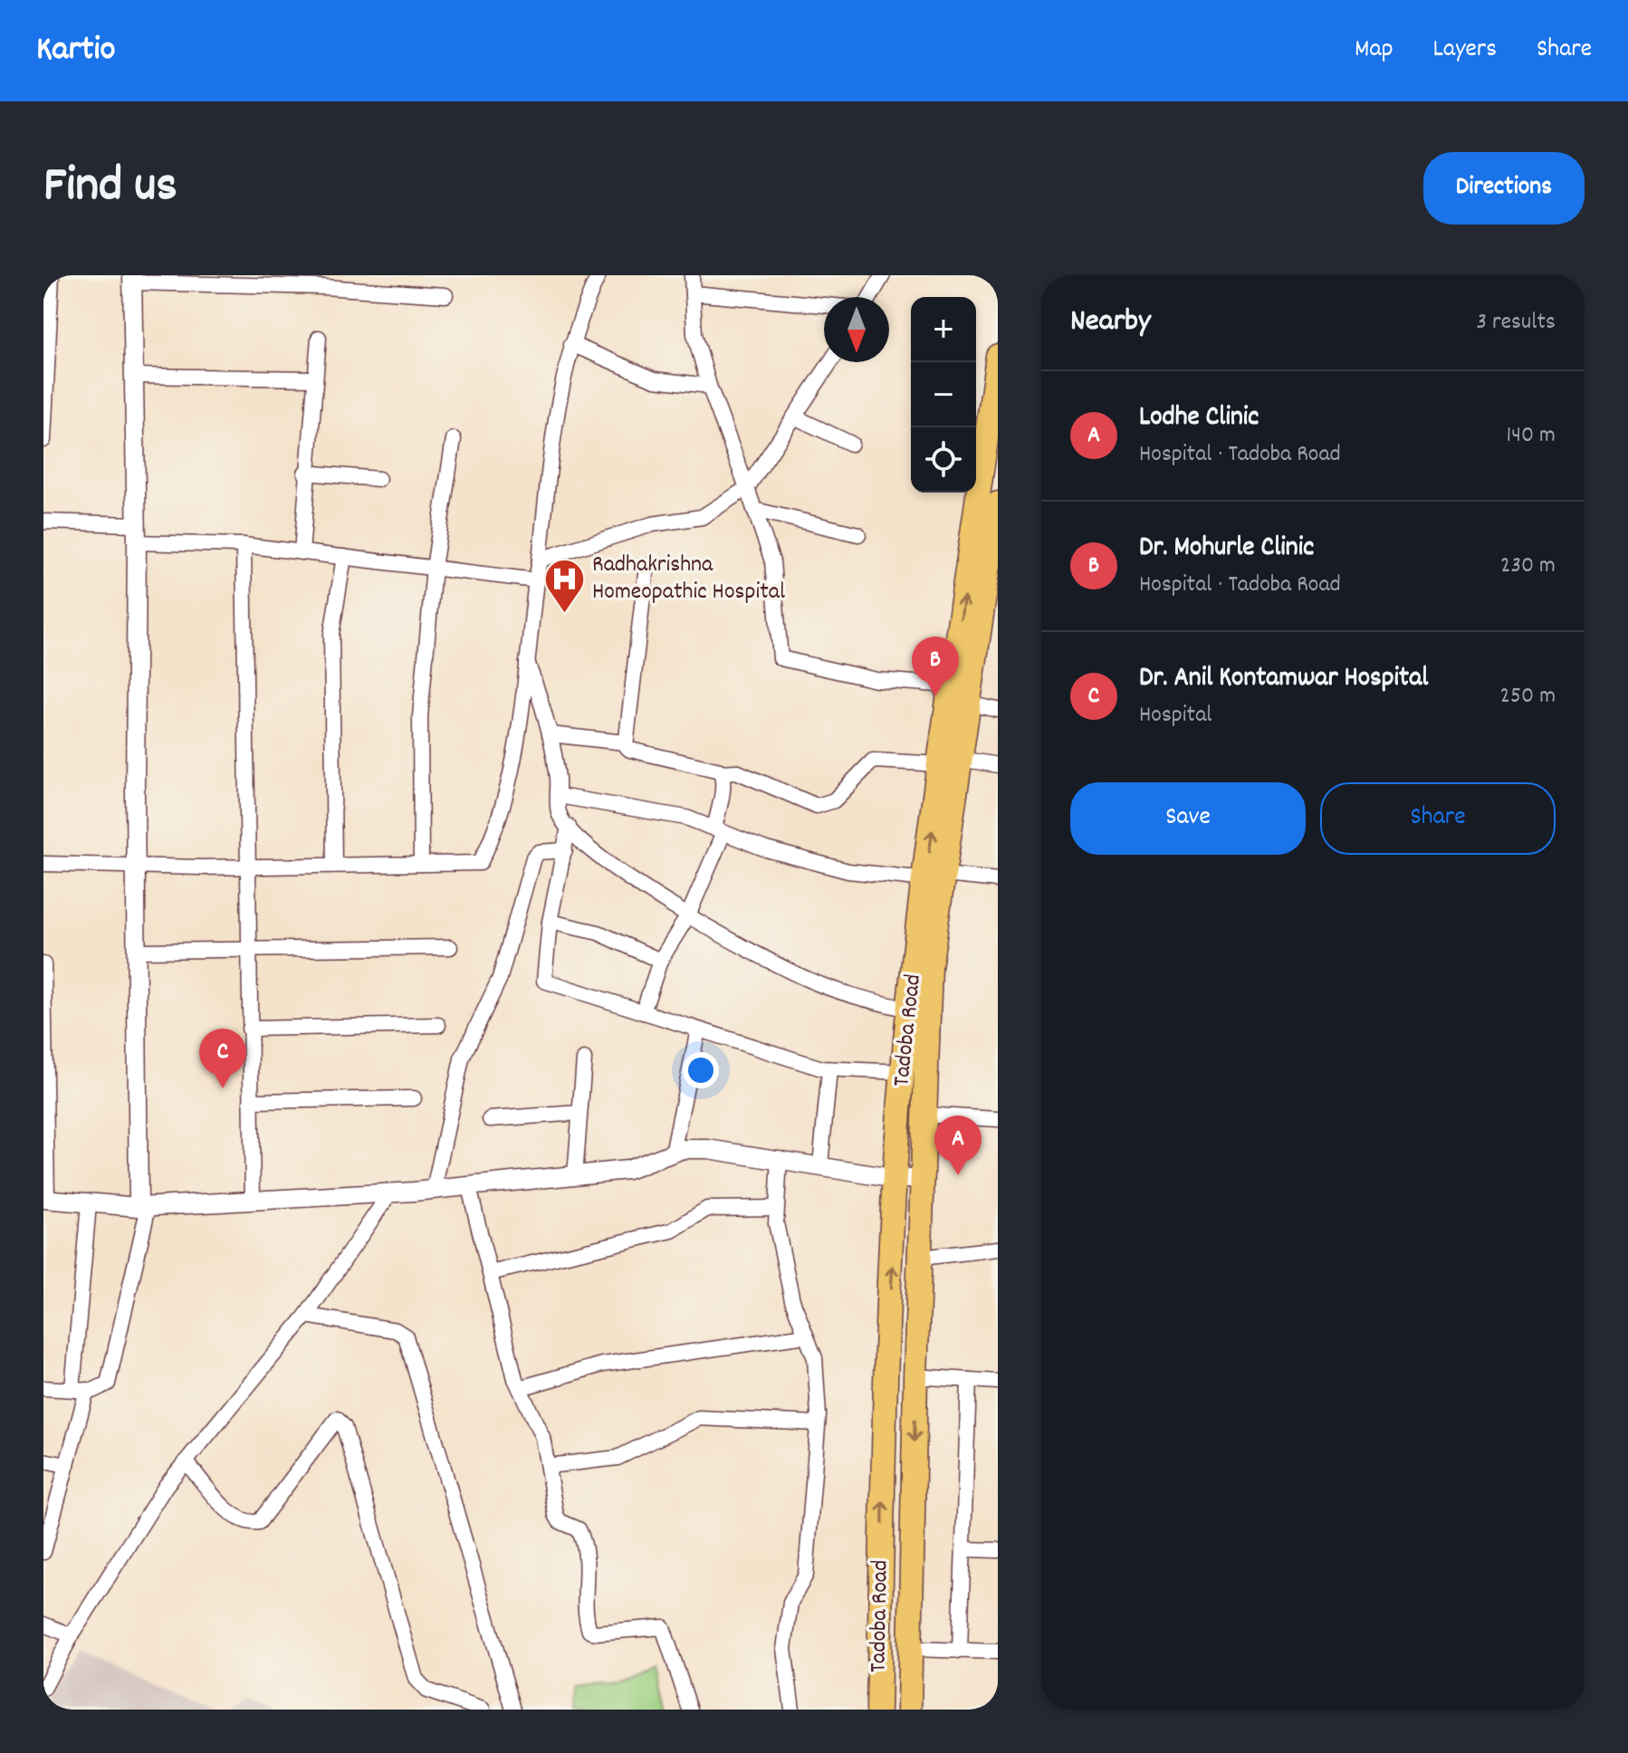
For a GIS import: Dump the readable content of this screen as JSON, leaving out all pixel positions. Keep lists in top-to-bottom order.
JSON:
{
  "streets": {
    "main road": ["Tadoba Road"]
  },
  "places": {
    "hospital": ["Radhakrishna Homeopathic Hospital"]
  },
  "north": "bottom",
  "page": {
    "header": "Kartio",
    "nav": ["Map", "Layers", "Share"],
    "title": "Find us",
    "buttons": [
      "Directions",
      ["Save", "Share"]
    ],
    "heading": ["Nearby", "3 results"],
    "map_buttons": ["+", "−"],
    "list": [
      {
        "mark": "A",
        "name": "Lodhe Clinic",
        "note": "Hospital · Tadoba Road",
        "value": "140 m"
      },
      {
        "mark": "B",
        "name": "Dr. Mohurle Clinic",
        "note": "Hospital · Tadoba Road",
        "value": "230 m"
      },
      {
        "mark": "C",
        "name": "Dr. Anil Kontamwar Hospital",
        "note": "Hospital",
        "value": "250 m"
      }
    ],
    "pins": ["B", "C", "A"]
  }
}
